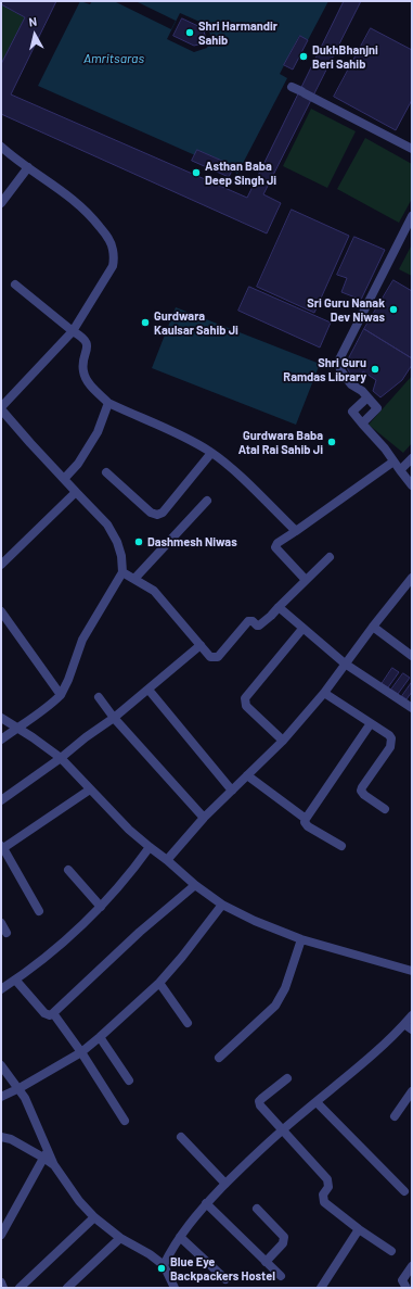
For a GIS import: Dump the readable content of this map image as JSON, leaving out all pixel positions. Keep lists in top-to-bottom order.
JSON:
{
  "water": ["Amritsaras"],
  "places": [
    "Shri Harmandir Sahib",
    "DukhBhanjni Beri Sahib",
    "Asthan Baba Deep Singh Ji",
    "Sri Guru Nanak Dev Niwas",
    "Gurdwara Kaulsar Sahib Ji",
    "Shri Guru Ramdas Library",
    "Gurdwara Baba Atal Rai Sahib Ji",
    "Dashmesh Niwas",
    "Blue Eye Backpackers Hostel"
  ],
  "north": "top"
}
